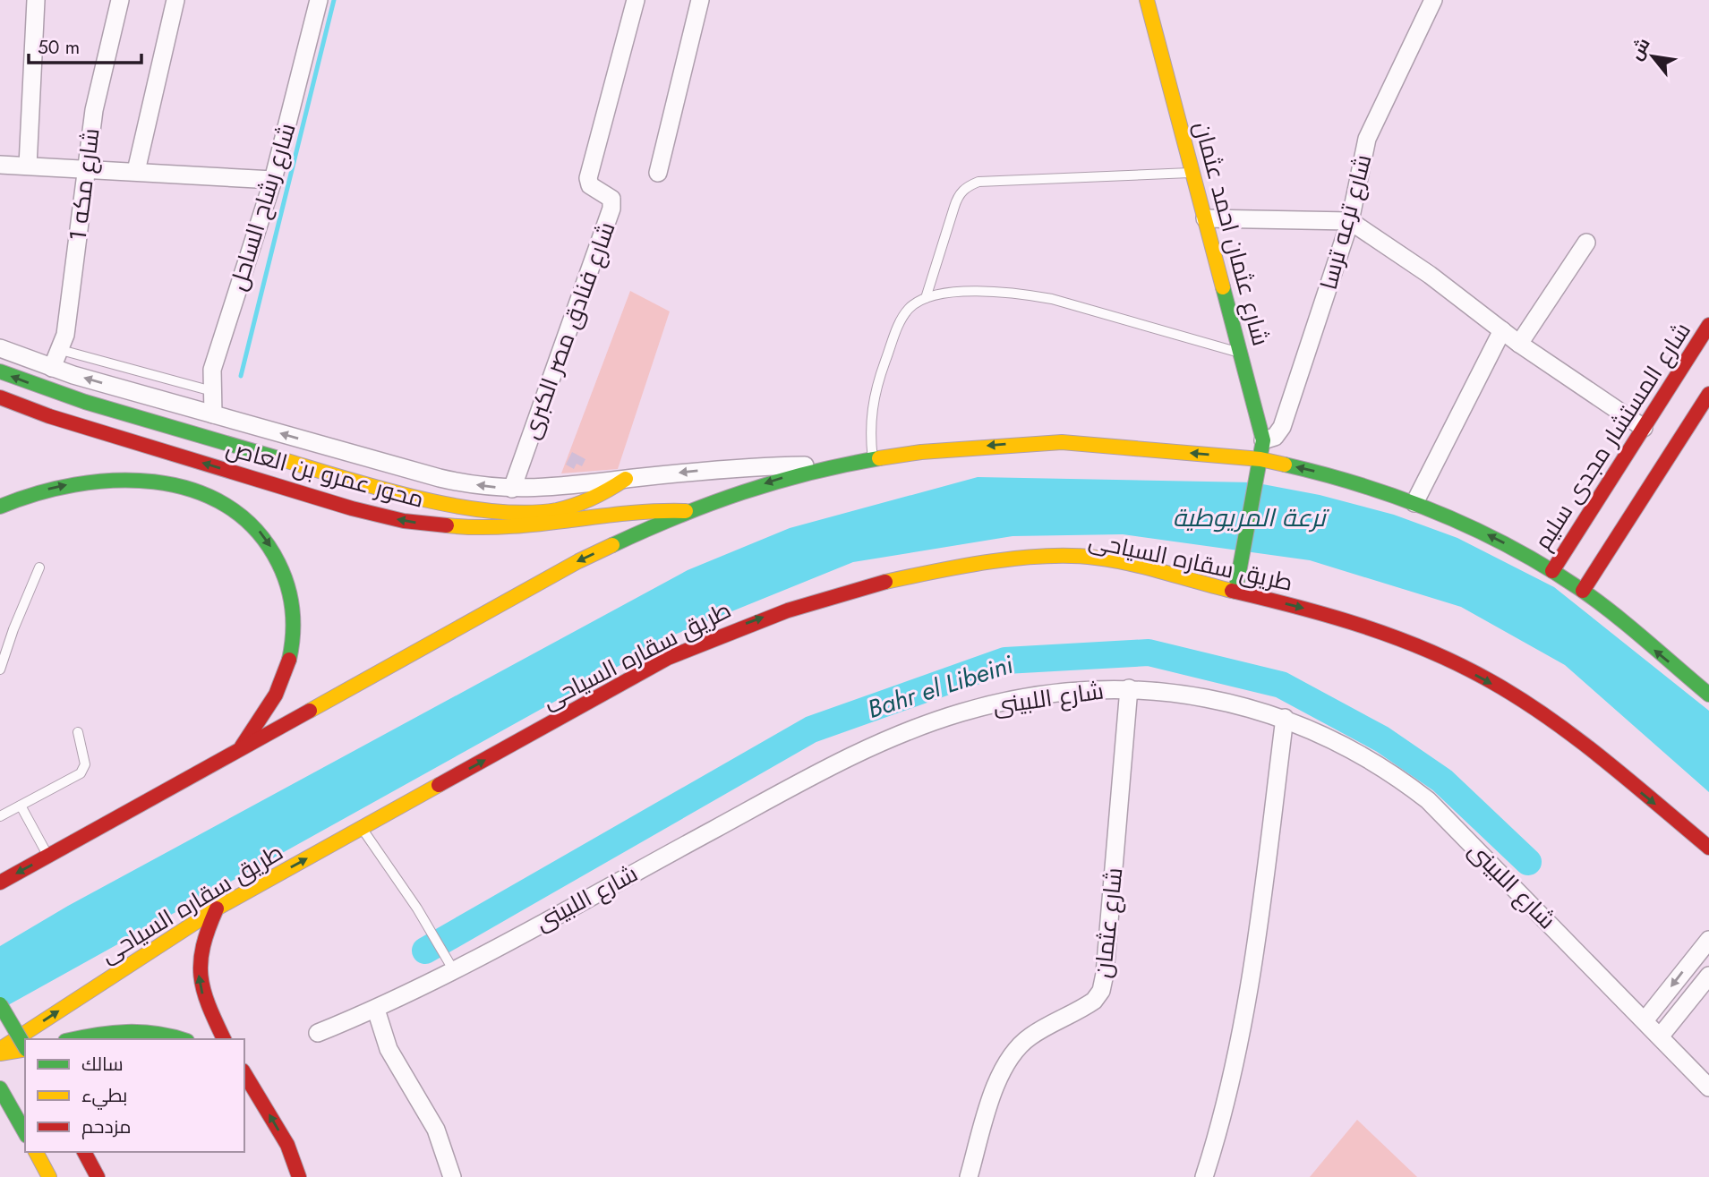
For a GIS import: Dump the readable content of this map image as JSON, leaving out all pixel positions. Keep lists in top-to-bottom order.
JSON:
{
  "streets": {
    "main road": [
      "شارع عثمان احمد عثمان",
      "شارع المستشار مجدى سليم",
      "محور عمرو بن العاص",
      "طريق سقاره السياحى"
    ],
    "street": [
      "شارع مكه 1",
      "شارع رشاح الساحل",
      "شارع ترعه ترسا",
      "شارع فنادق مصر الكبرى",
      "شارع اللبينى",
      "شارع عثمان"
    ]
  },
  "crossings": [
    ["شارع ترعه ترسا", "شارع عثمان احمد عثمان"],
    ["شارع عثمان احمد عثمان", "طريق سقاره السياحى"],
    ["شارع اللبينى", "شارع عثمان"]
  ],
  "water": ["ترعة المريوطية", "Bahr el Libeini"],
  "legend": ["سالك", "بطيء", "مزدحم"],
  "scale_bar": "50 m",
  "north": "top left"
}
